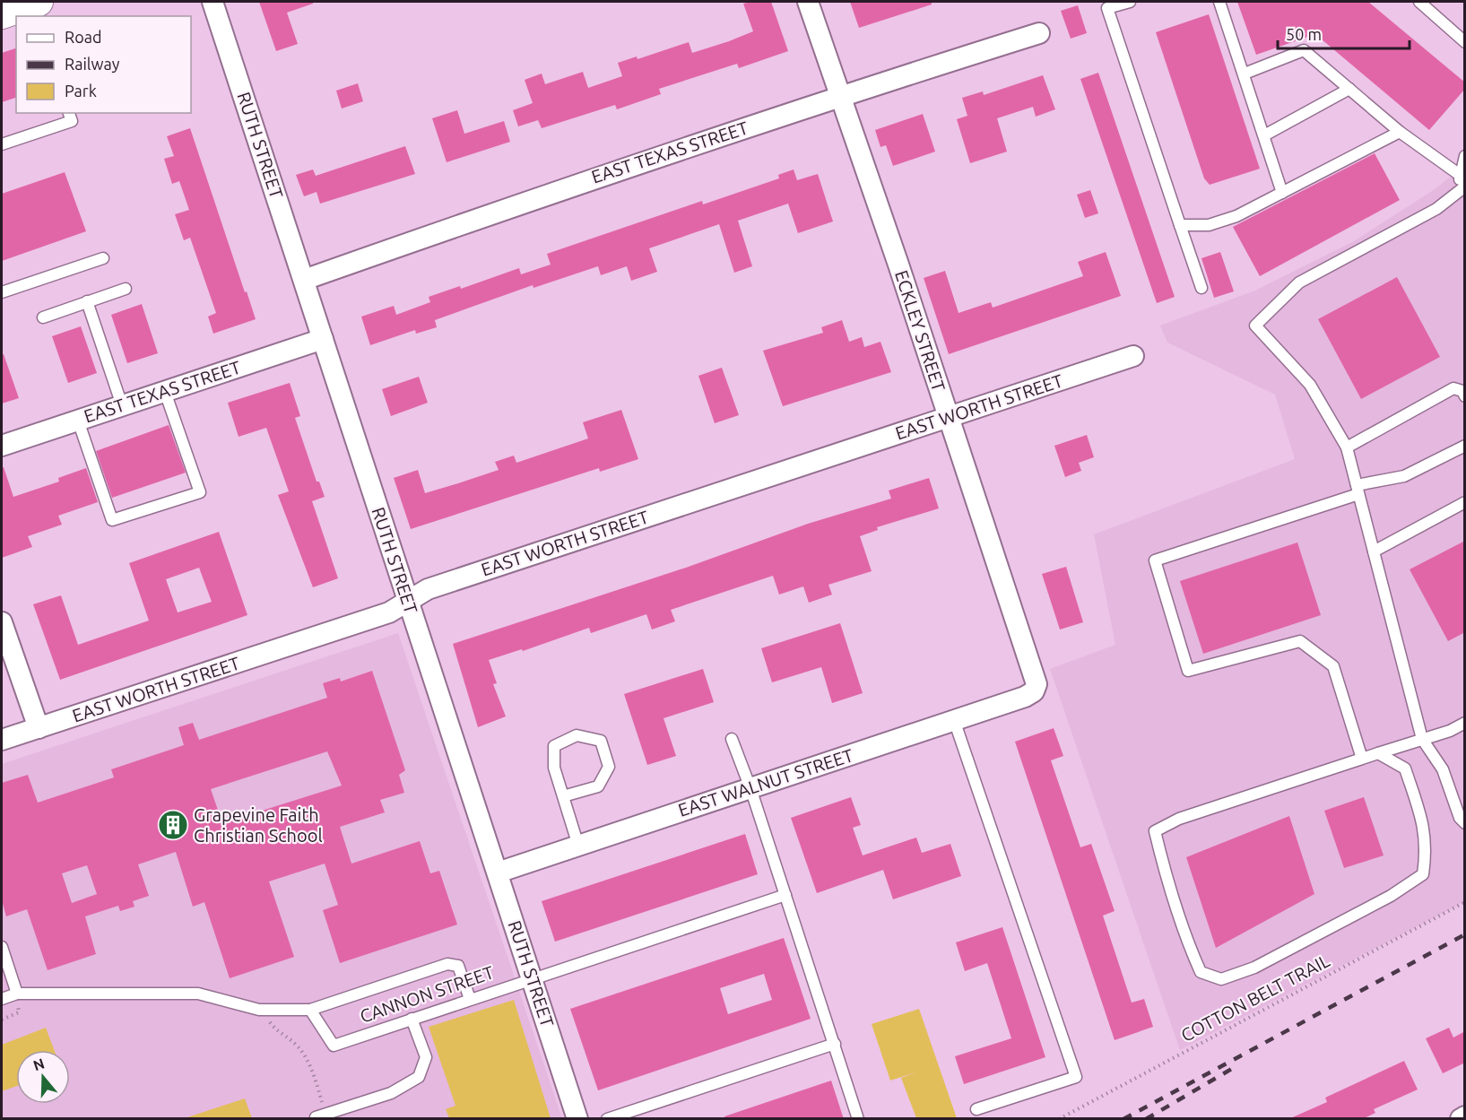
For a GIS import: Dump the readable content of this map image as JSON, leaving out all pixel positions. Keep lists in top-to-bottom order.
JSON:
{
  "streets": {
    "street": [
      "RUTH STREET",
      "EAST TEXAS STREET",
      "ECKLEY STREET",
      "EAST WORTH STREET",
      "EAST WALNUT STREET"
    ],
    "lane": ["CANNON STREET"],
    "path": ["COTTON BELT TRAIL"]
  },
  "crossings": [
    ["RUTH STREET", "EAST TEXAS STREET"],
    ["RUTH STREET", "EAST WORTH STREET"],
    ["RUTH STREET", "EAST WALNUT STREET"],
    ["RUTH STREET", "CANNON STREET"],
    ["EAST TEXAS STREET", "ECKLEY STREET"],
    ["ECKLEY STREET", "EAST WORTH STREET"],
    ["ECKLEY STREET", "EAST WALNUT STREET"]
  ],
  "places": {
    "building": ["Grapevine Faith Christian School"]
  },
  "legend": ["Road", "Railway", "Park"],
  "scale_bar": "50 m",
  "north": "top"
}
